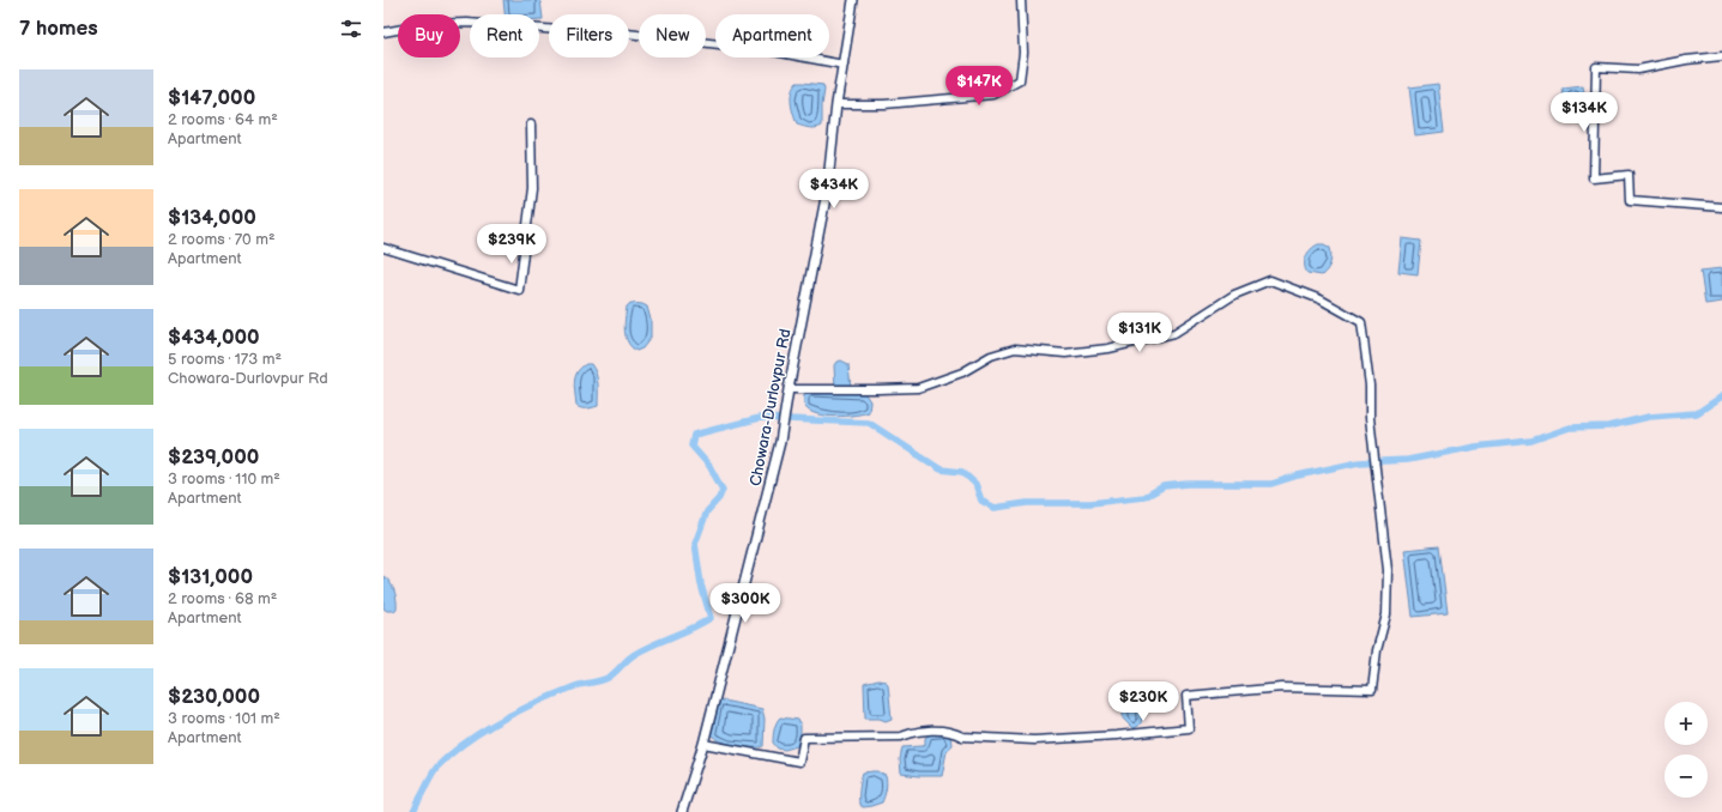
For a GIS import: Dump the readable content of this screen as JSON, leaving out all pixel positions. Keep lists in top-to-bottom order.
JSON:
{
  "streets": {
    "street": ["Chowara-Durlovpur Rd"]
  },
  "page": {
    "heading": "7 homes",
    "chip": [
      "Buy",
      "Rent",
      "Filters",
      "New",
      "Apartment"
    ],
    "list": [
      {
        "name": "$147,000",
        "note": "2 rooms · 64 m² · Apartment"
      },
      {
        "name": "$134,000",
        "note": "2 rooms · 70 m² · Apartment"
      },
      {
        "name": "$434,000",
        "note": "5 rooms · 173 m² · Chowara-Durlovpur Rd"
      },
      {
        "name": "$239,000",
        "note": "3 rooms · 110 m² · Apartment"
      },
      {
        "name": "$131,000",
        "note": "2 rooms · 68 m² · Apartment"
      },
      {
        "name": "$230,000",
        "note": "3 rooms · 101 m² · Apartment"
      }
    ],
    "price": [
      "$147K",
      "$134K",
      "$434K",
      "$239K",
      "$131K",
      "$300K",
      "$230K"
    ],
    "map_buttons": ["+", "−"]
  }
}
